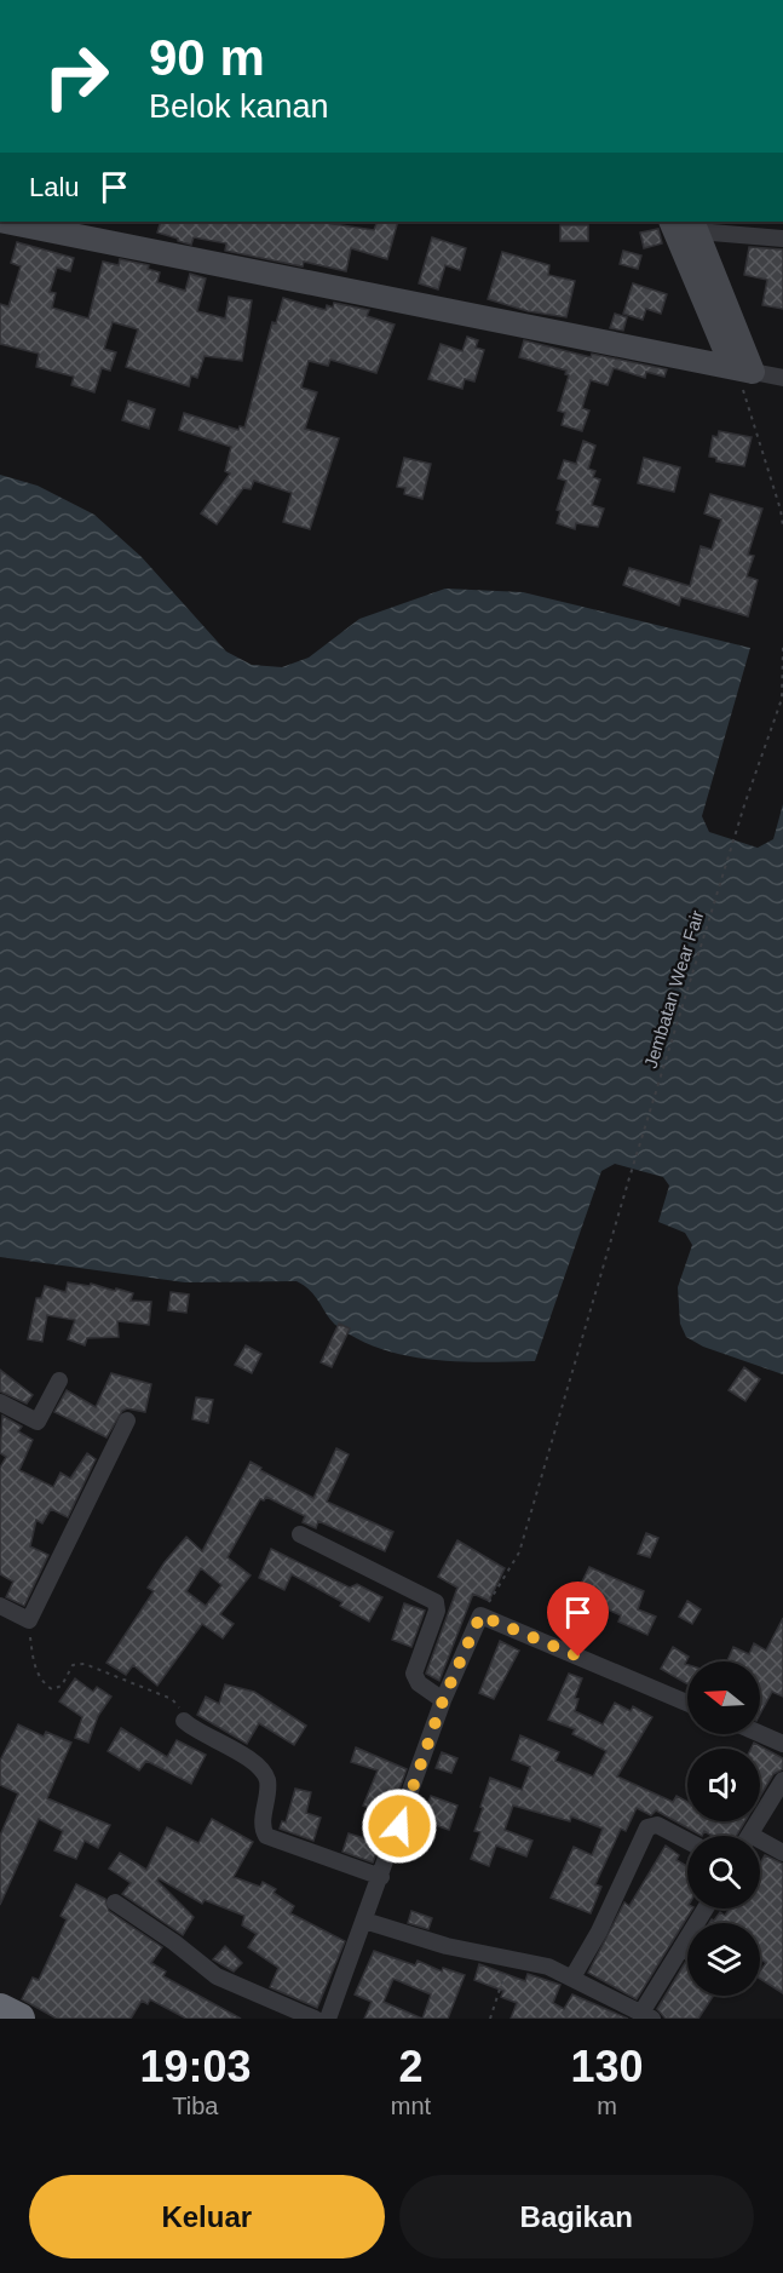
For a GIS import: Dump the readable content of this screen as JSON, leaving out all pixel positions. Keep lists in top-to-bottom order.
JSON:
{
  "streets": {
    "path": ["Jembatan Wear Fair"]
  },
  "north": "left",
  "page": {
    "turn": ["90 m", "Belok kanan"],
    "then": "Lalu",
    "eta": [
      "19:03",
      "Tiba",
      "2",
      "mnt",
      "130",
      "m"
    ],
    "buttons": ["Keluar", "Bagikan"]
  }
}
